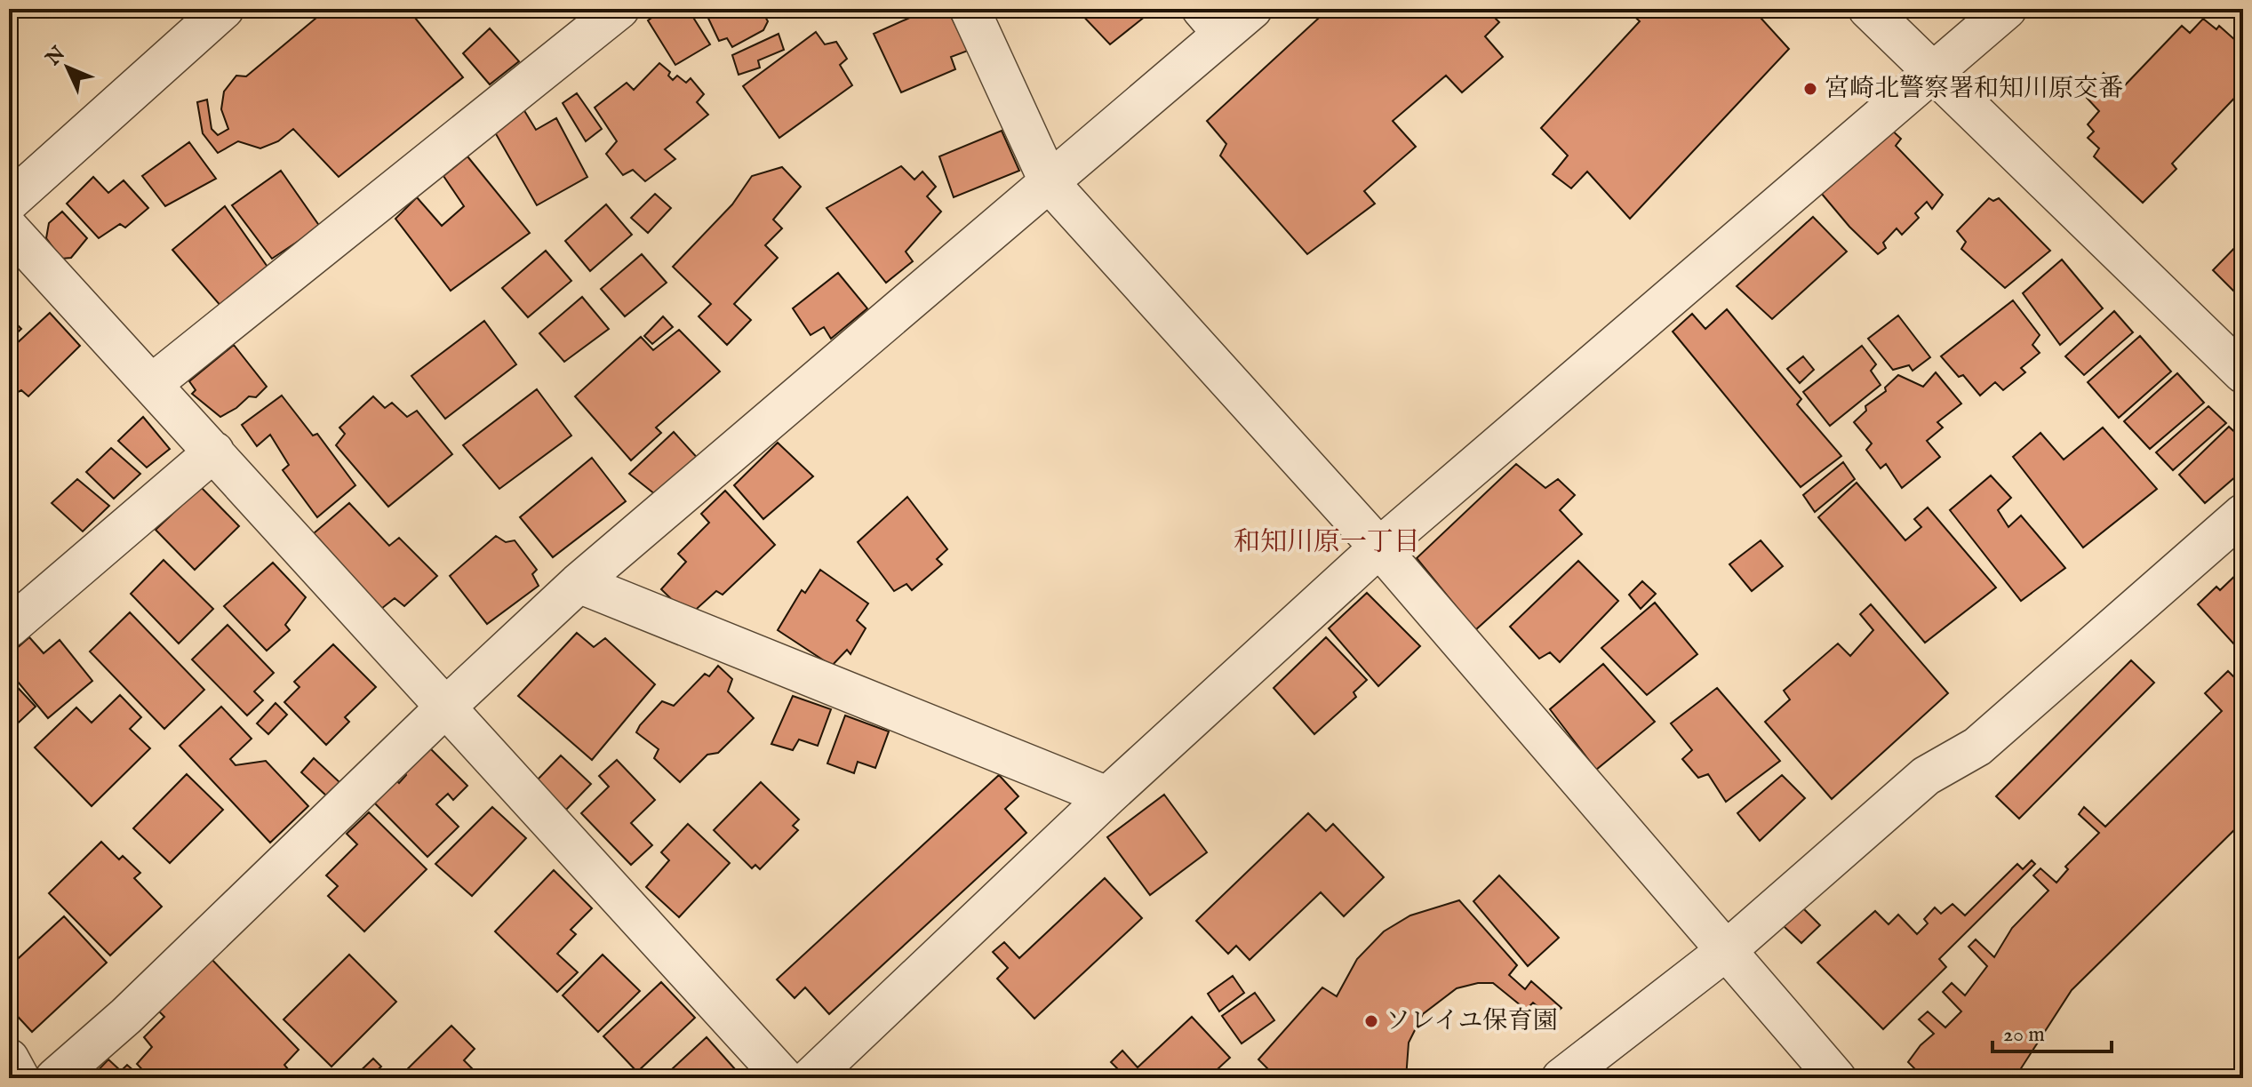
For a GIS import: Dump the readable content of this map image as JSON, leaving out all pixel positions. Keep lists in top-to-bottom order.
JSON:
{
  "districts": ["和知川原一丁目"],
  "places": ["宮崎北警察署和知川原交番", "ソレイユ保育園"],
  "scale_bar": "20 m",
  "north": "top left"
}
